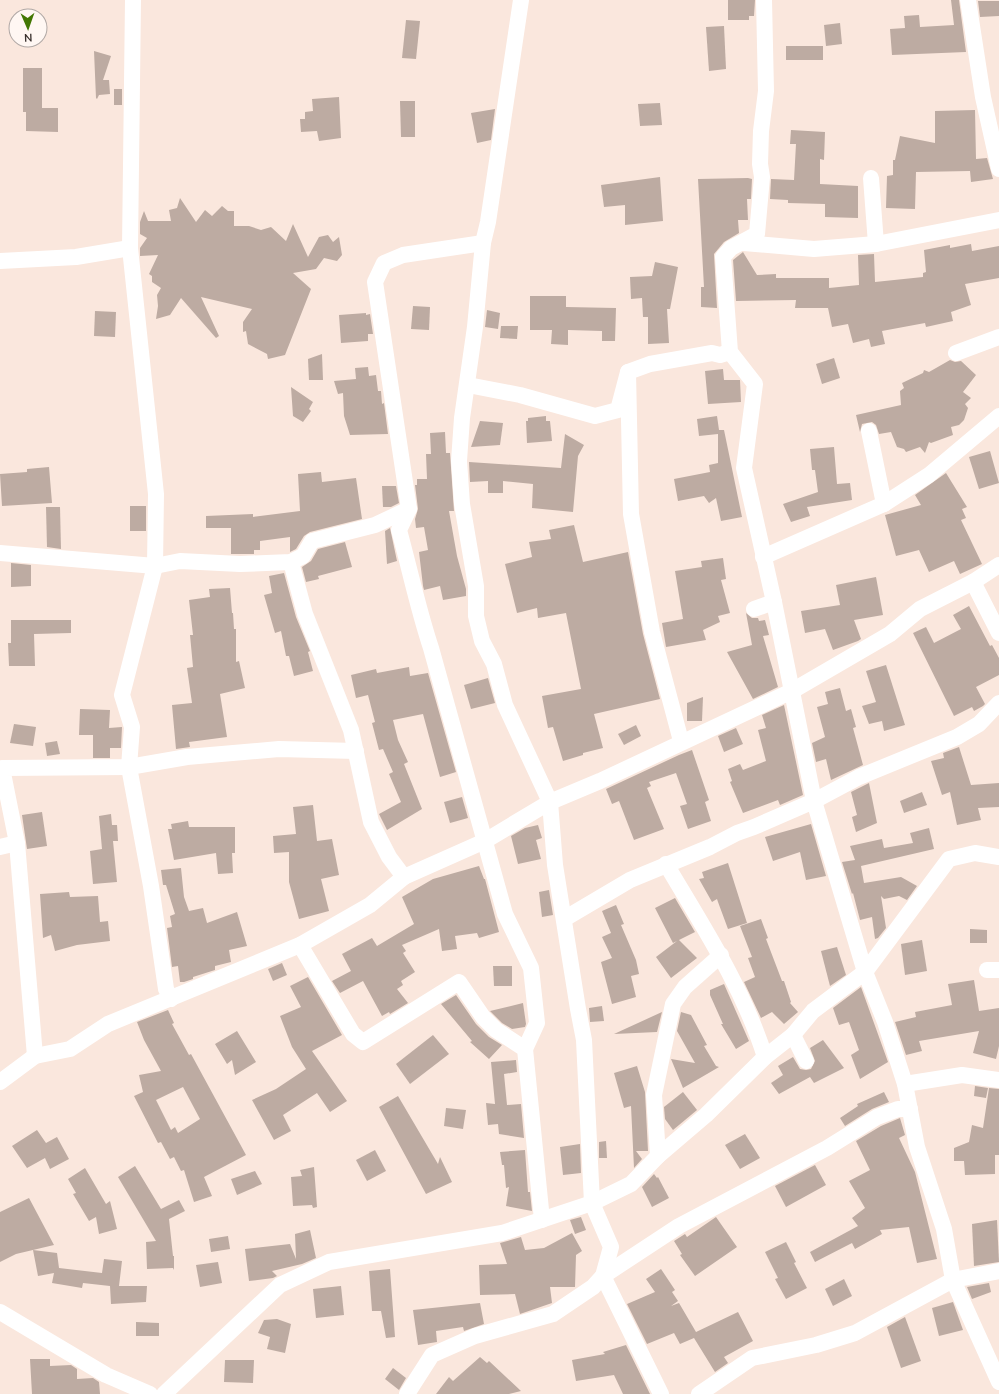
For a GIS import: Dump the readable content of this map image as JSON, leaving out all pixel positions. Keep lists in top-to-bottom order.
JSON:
{
  "north": "bottom"
}
